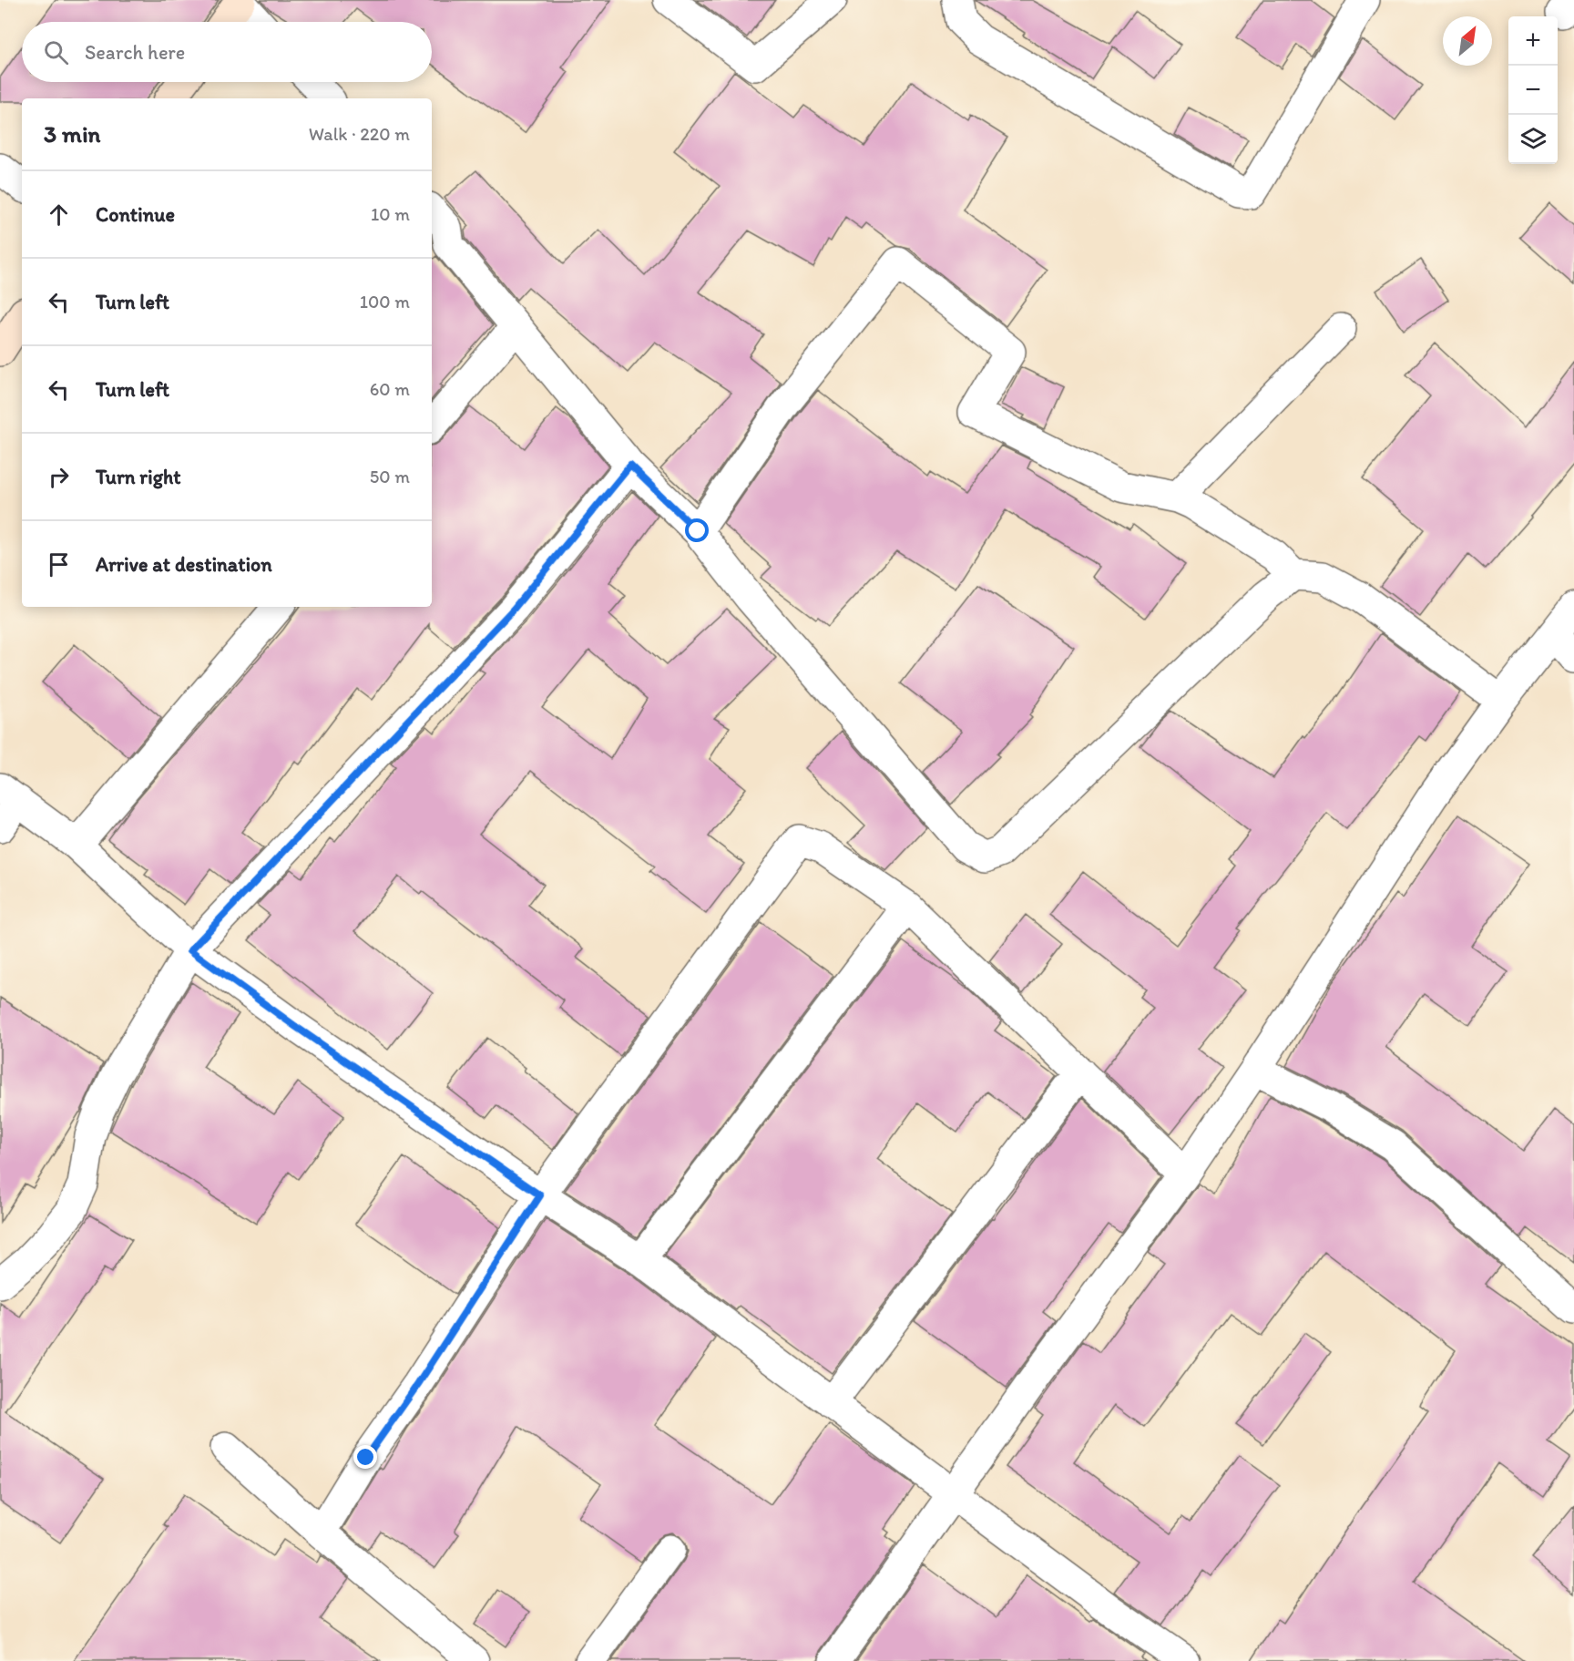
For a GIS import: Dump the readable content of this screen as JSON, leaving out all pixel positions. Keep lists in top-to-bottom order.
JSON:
{
  "north": "top right",
  "page": {
    "map_buttons": ["+", "−"],
    "search": "Search here",
    "heading": ["3 min", "Walk · 220 m"],
    "list": [
      ["Continue", "10 m"],
      ["Turn left", "100 m"],
      ["Turn left", "60 m"],
      ["Turn right", "50 m"],
      "Arrive at destination"
    ]
  }
}
